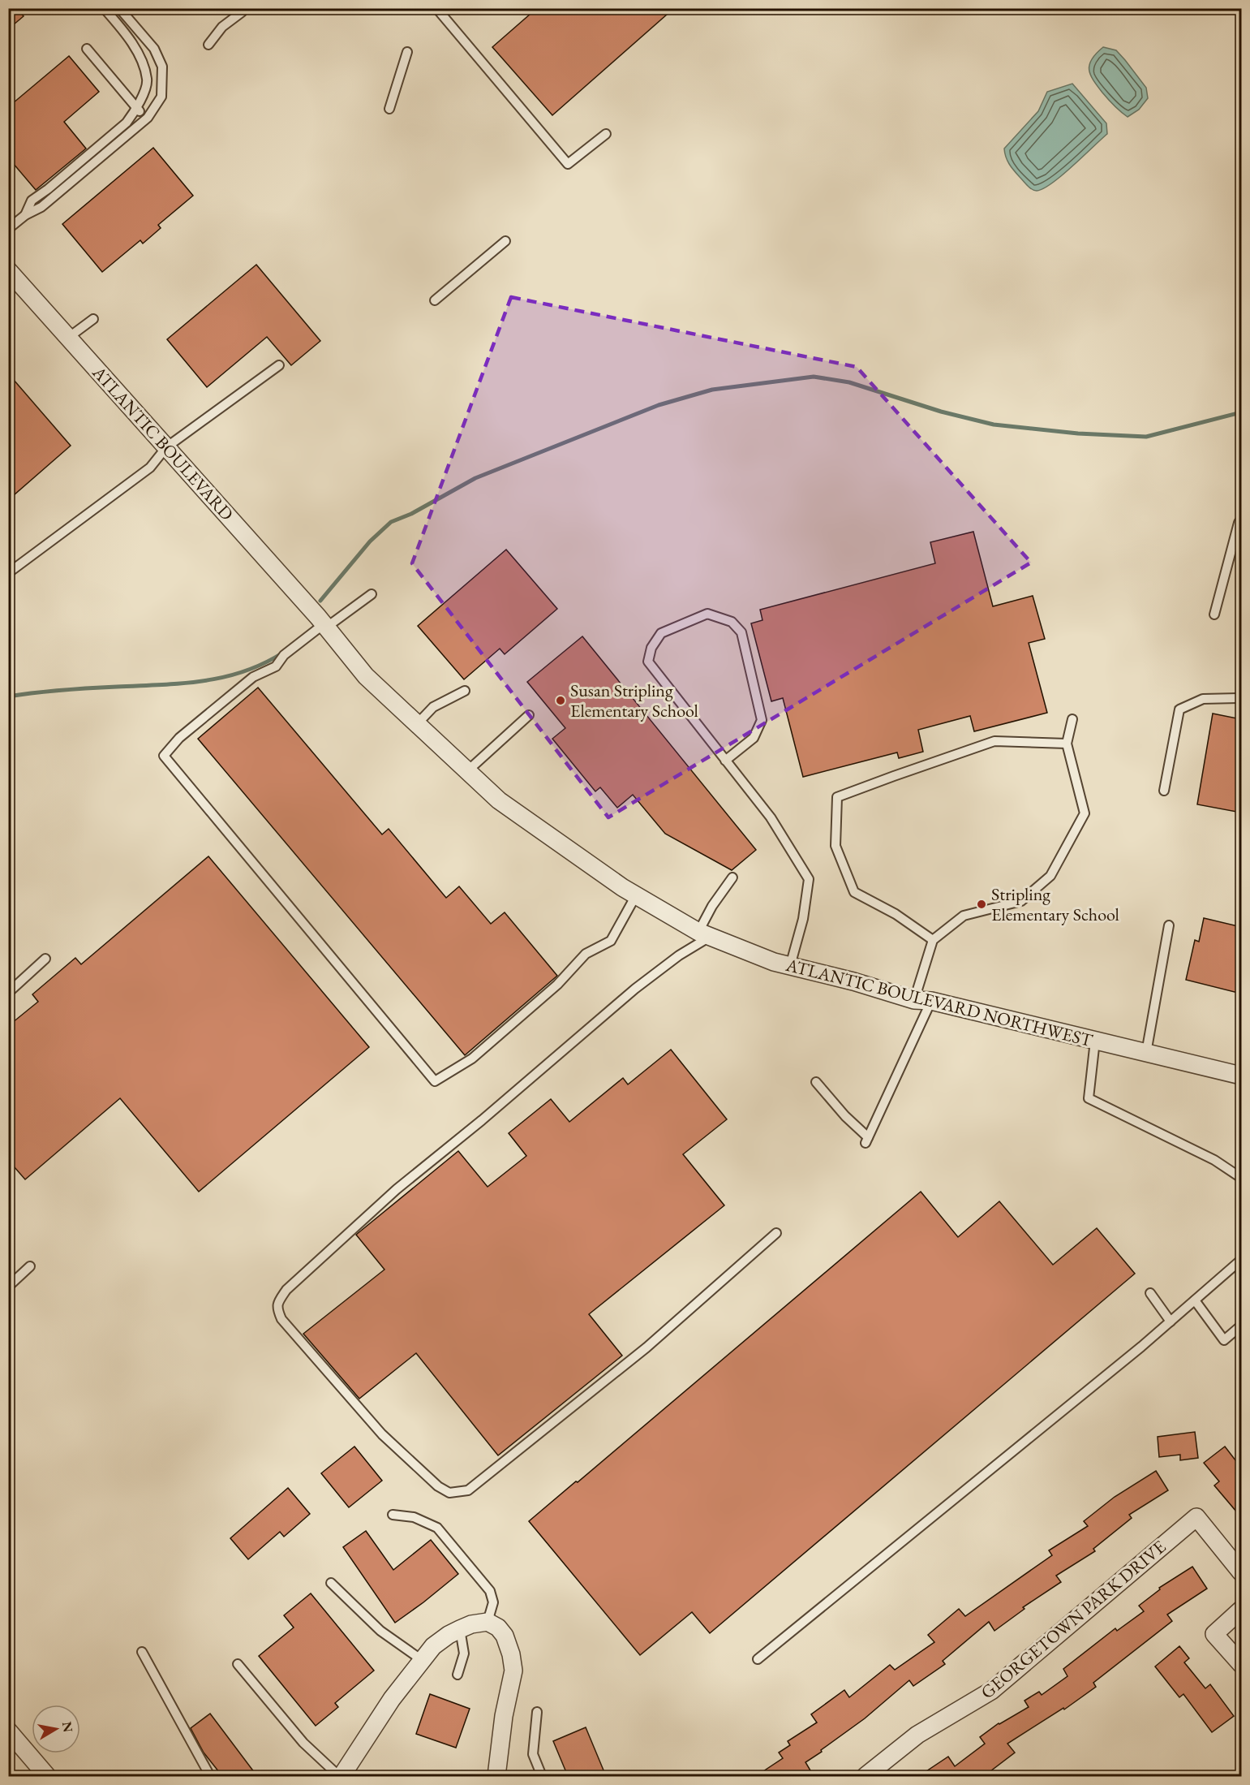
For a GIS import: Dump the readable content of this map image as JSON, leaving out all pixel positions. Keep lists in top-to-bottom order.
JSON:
{
  "streets": {
    "street": ["ATLANTIC BOULEVARD", "ATLANTIC BOULEVARD NORTHWEST", "GEORGETOWN PARK DRIVE"]
  },
  "crossings": [
    ["ATLANTIC BOULEVARD", "ATLANTIC BOULEVARD NORTHWEST"]
  ],
  "places": ["Susan Stripling Elementary School", "Stripling Elementary School"],
  "north": "right"
}
